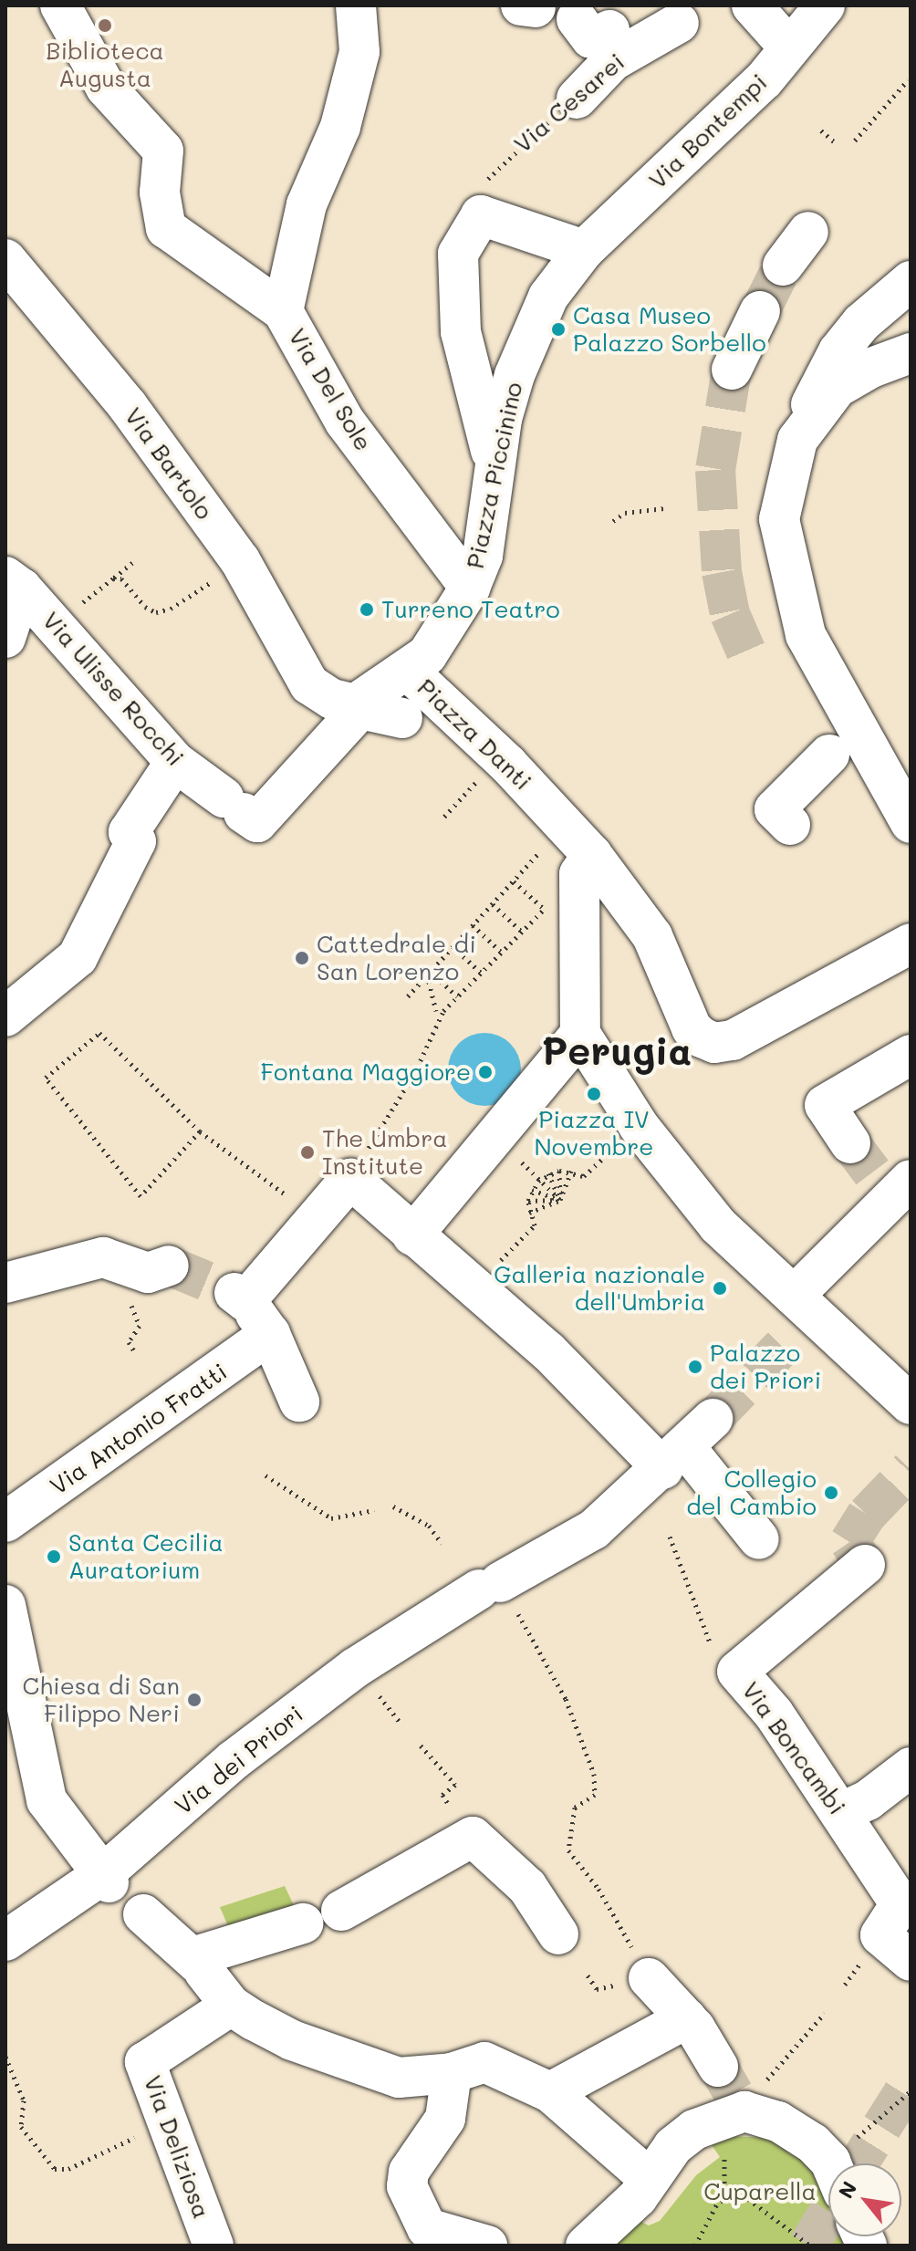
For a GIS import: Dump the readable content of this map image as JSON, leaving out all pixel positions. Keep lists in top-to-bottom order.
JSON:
{
  "streets": {
    "street": [
      "Via Cesarei",
      "Via Bontempi",
      "Via Del Sole",
      "Via Bartolo",
      "Piazza Piccinino",
      "Via Ulisse Rocchi",
      "Piazza Danti",
      "Via Antonio Fratti",
      "Via Boncambi",
      "Via dei Priori",
      "Via Deliziosa"
    ]
  },
  "crossings": [
    ["Via Bontempi", "Piazza Piccinino"],
    ["Via Del Sole", "Piazza Piccinino"],
    ["Via Del Sole", "Piazza Danti"],
    ["Via Bartolo", "Piazza Danti"],
    ["Piazza Piccinino", "Piazza Danti"],
    ["Via Ulisse Rocchi", "Piazza Danti"]
  ],
  "districts": ["Perugia"],
  "parks": ["Cuparella"],
  "places": [
    "Biblioteca Augusta",
    "Casa Museo Palazzo Sorbello",
    "Turreno Teatro",
    "Cattedrale di San Lorenzo",
    "Fontana Maggiore",
    "Piazza IV Novembre",
    "The Umbra Institute",
    "Galleria nazionale dell'Umbria",
    "Palazzo dei Priori",
    "Collegio del Cambio",
    "Santa Cecilia Auratorium",
    "Chiesa di San Filippo Neri"
  ],
  "north": "top left"
}
